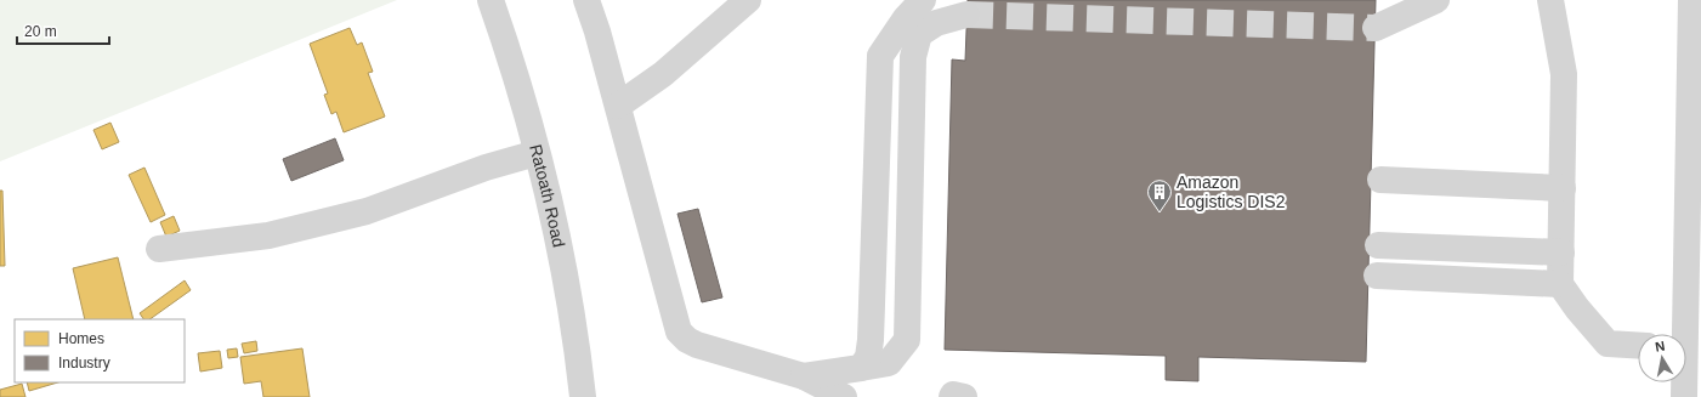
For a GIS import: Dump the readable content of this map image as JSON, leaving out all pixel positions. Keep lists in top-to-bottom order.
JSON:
{
  "streets": {
    "street": ["Ratoath Road"]
  },
  "places": {
    "building": ["Amazon Logistics DIS2"]
  },
  "legend": ["Homes", "Industry"],
  "scale_bar": "20 m",
  "north": "top"
}
